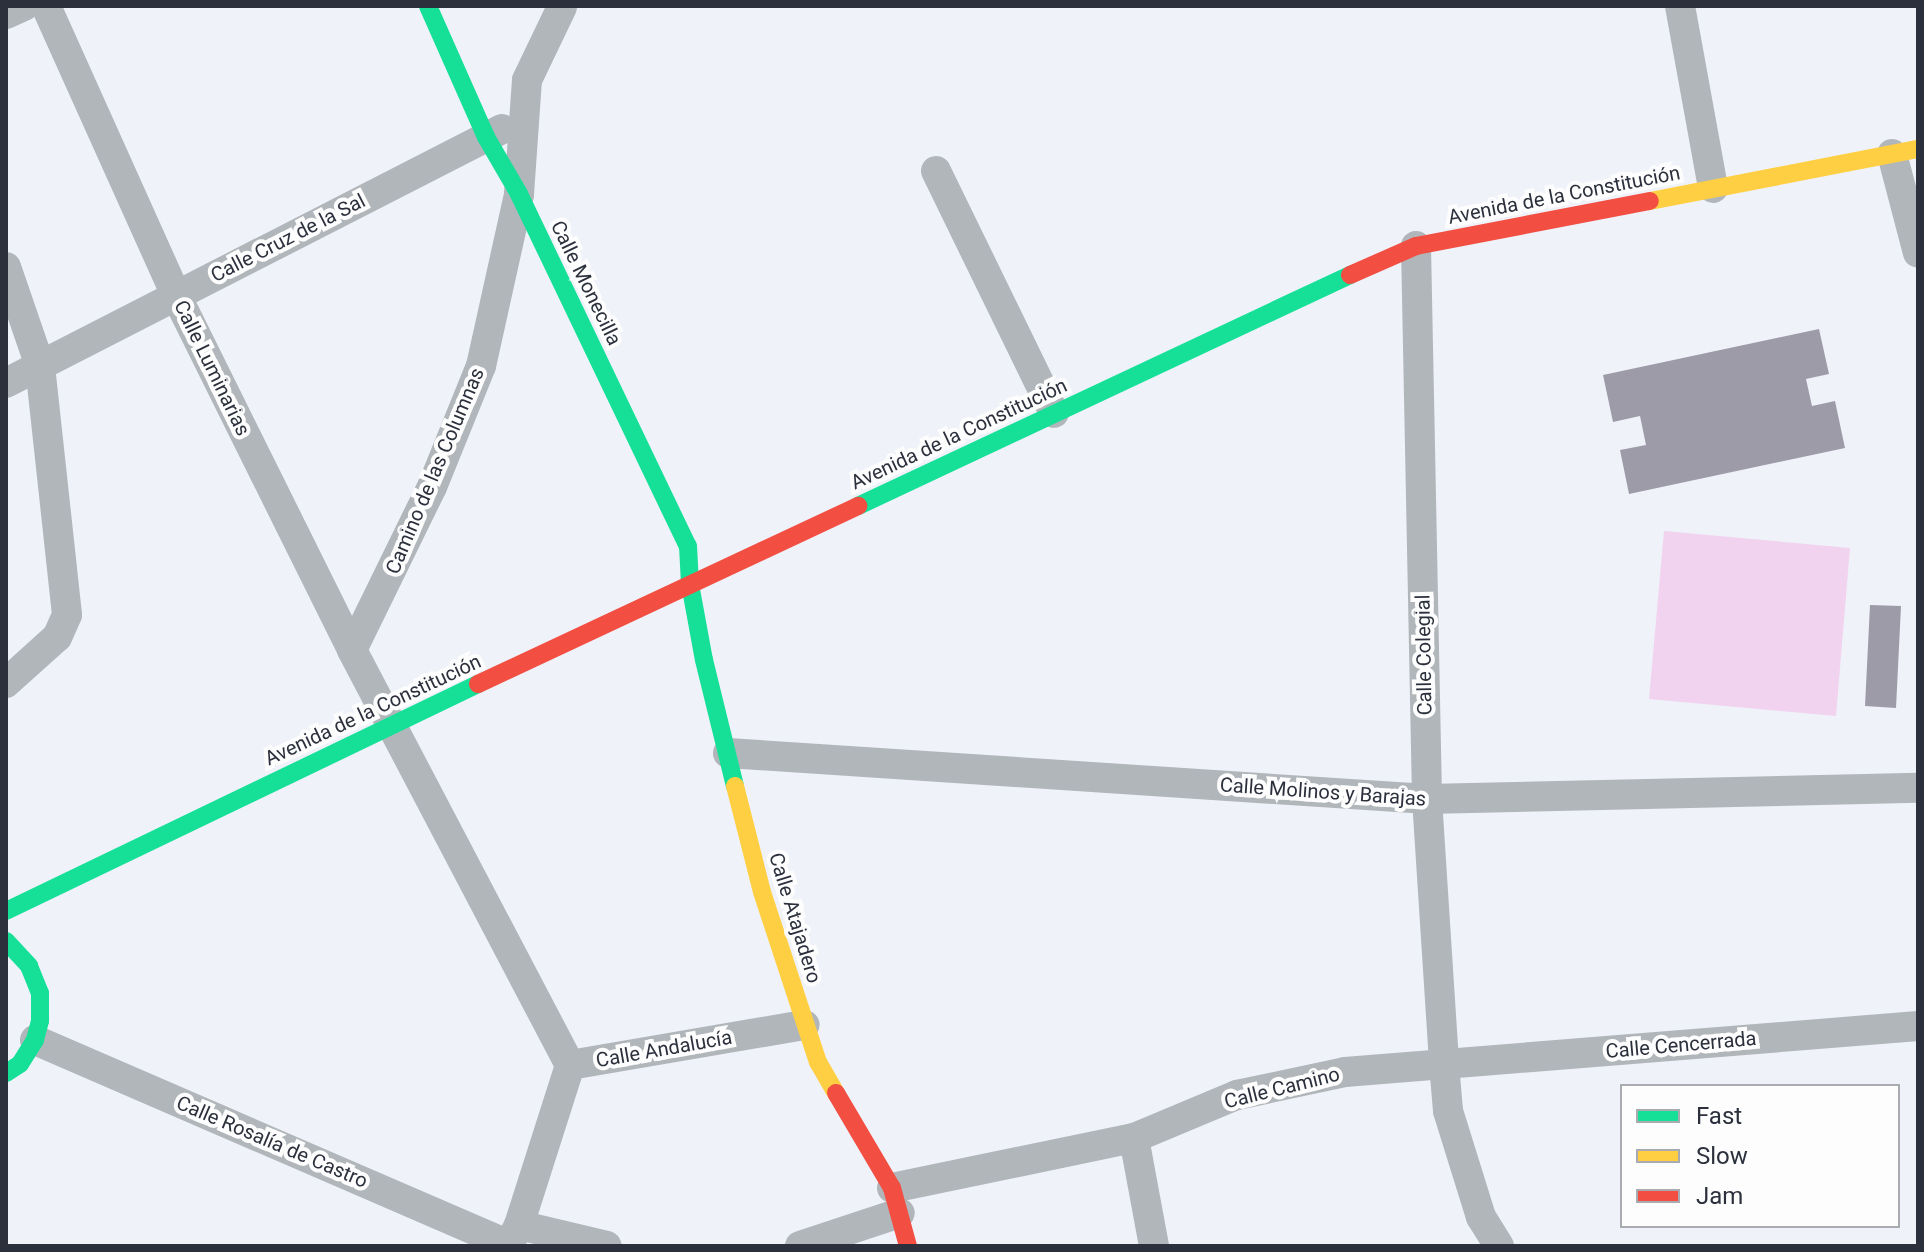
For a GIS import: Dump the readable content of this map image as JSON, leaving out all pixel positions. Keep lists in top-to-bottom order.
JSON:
{
  "streets": {
    "street": [
      "Avenida de la Constitución",
      "Calle Cruz de la Sal",
      "Calle Monecilla",
      "Calle Luminarias",
      "Camino de las Columnas",
      "Calle Colegial",
      "Calle Molinos y Barajas",
      "Calle Atajadero",
      "Calle Cencerrada",
      "Calle Andalucía",
      "Calle Camino",
      "Calle Rosalía de Castro"
    ]
  },
  "crossings": [
    ["Avenida de la Constitución", "Calle Monecilla"],
    ["Avenida de la Constitución", "Calle Luminarias"],
    ["Avenida de la Constitución", "Calle Colegial"],
    ["Avenida de la Constitución", "Calle Atajadero"],
    ["Calle Cruz de la Sal", "Calle Monecilla"],
    ["Calle Cruz de la Sal", "Calle Luminarias"],
    ["Calle Cruz de la Sal", "Camino de las Columnas"],
    ["Calle Monecilla", "Camino de las Columnas"],
    ["Calle Monecilla", "Calle Atajadero"],
    ["Calle Luminarias", "Camino de las Columnas"],
    ["Calle Luminarias", "Calle Andalucía"],
    ["Calle Colegial", "Calle Molinos y Barajas"],
    ["Calle Colegial", "Calle Cencerrada"],
    ["Calle Colegial", "Calle Camino"],
    ["Calle Molinos y Barajas", "Calle Atajadero"],
    ["Calle Atajadero", "Calle Andalucía"],
    ["Calle Atajadero", "Calle Camino"],
    ["Calle Cencerrada", "Calle Camino"],
    ["Calle Andalucía", "Calle Rosalía de Castro"]
  ],
  "legend": ["Fast", "Slow", "Jam"]
}
